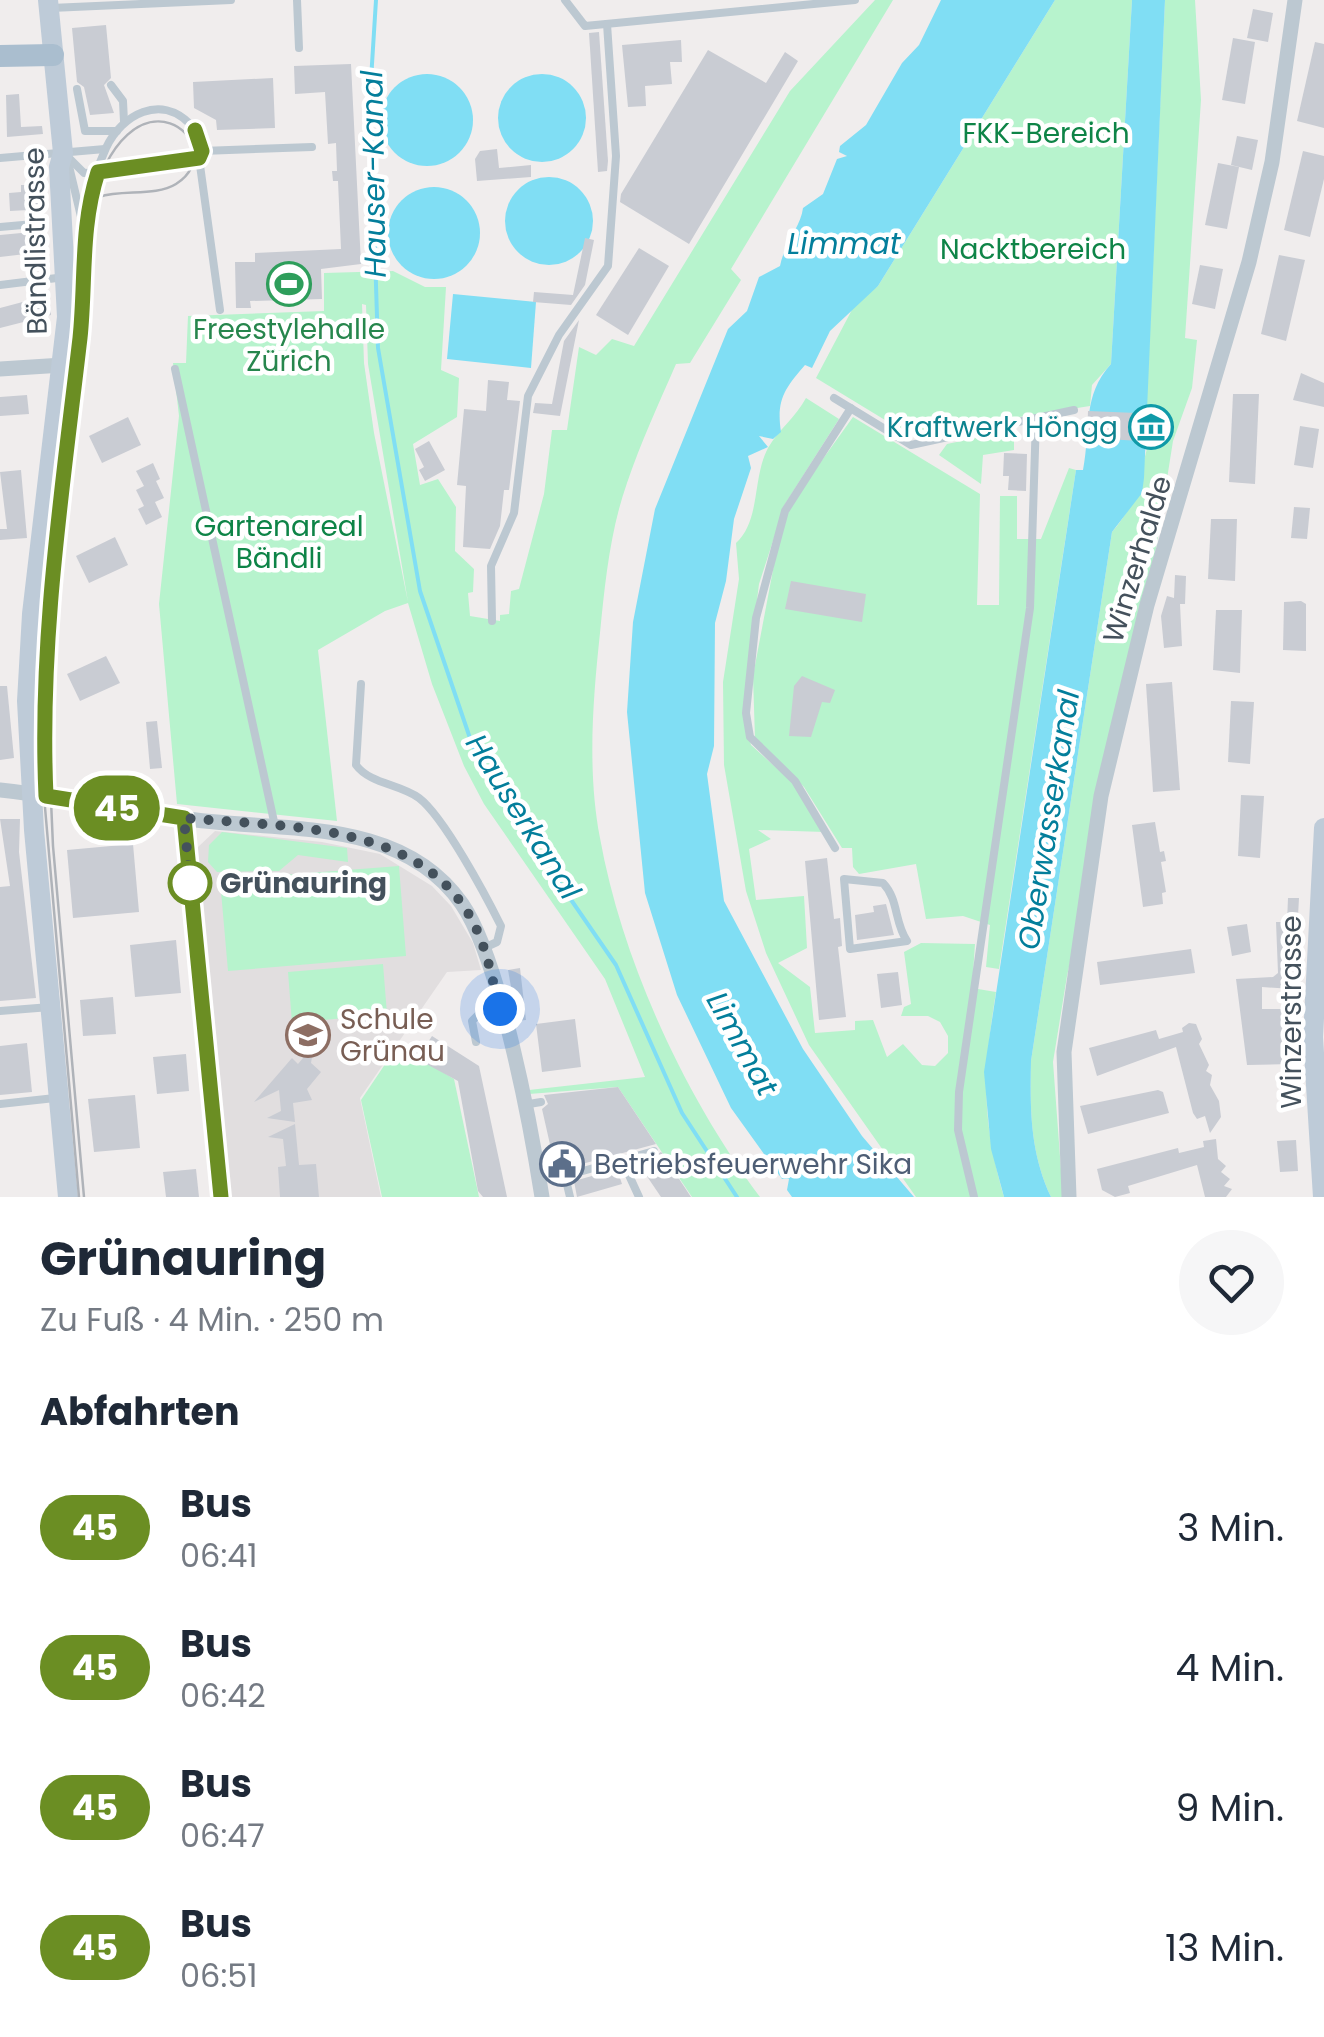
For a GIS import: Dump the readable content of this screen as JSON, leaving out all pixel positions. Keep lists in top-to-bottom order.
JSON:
{
  "streets": {
    "street": ["Bändlistrasse", "Winzerhalde", "Winzerstrasse"]
  },
  "water": [
    "Hauser-Kanal",
    "Limmat",
    "Hauserkanal",
    "Oberwasserkanal"
  ],
  "parks": ["FKK-Bereich", "Nacktbereich", "Gartenareal Bändli"],
  "places": {
    "sports": ["Freestylehalle Zürich"],
    "museum": ["Kraftwerk Höngg"],
    "other": ["Grünauring"],
    "school or university": ["Schule Grünau"],
    "public building": ["Betriebsfeuerwehr Sika"]
  },
  "lines": ["bus line 45"],
  "page": {
    "on_map": "45",
    "heading": [
      ["Grünauring", "Zu Fuß · 4 Min. · 250 m"],
      "Abfahrten"
    ],
    "list": [
      {
        "mark": "45",
        "name": "Bus",
        "note": "06:41",
        "value": "3 Min."
      },
      {
        "mark": "45",
        "name": "Bus",
        "note": "06:42",
        "value": "4 Min."
      },
      {
        "mark": "45",
        "name": "Bus",
        "note": "06:47",
        "value": "9 Min."
      },
      {
        "mark": "45",
        "name": "Bus",
        "note": "06:51",
        "value": "13 Min."
      }
    ]
  }
}
